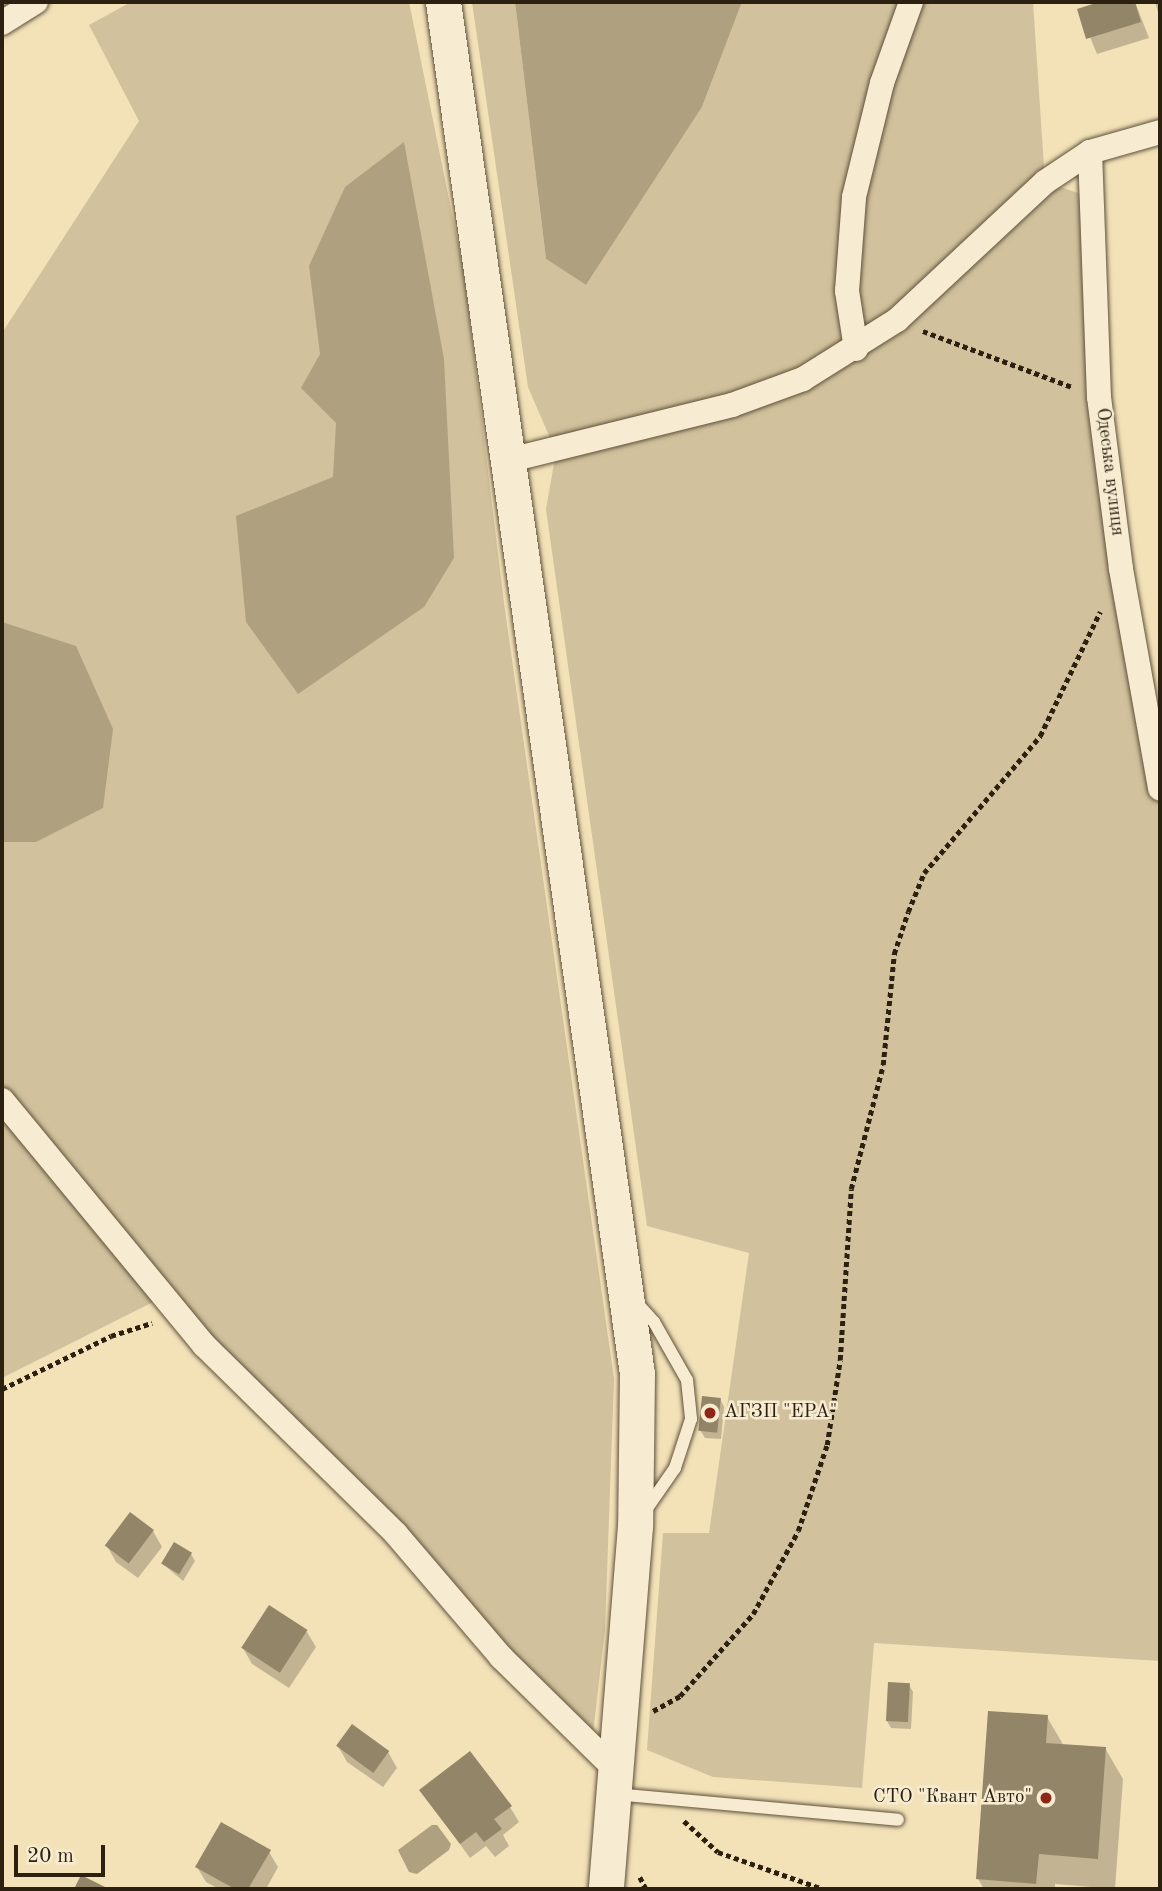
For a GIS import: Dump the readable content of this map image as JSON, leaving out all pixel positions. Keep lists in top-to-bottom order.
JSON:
{
  "streets": {
    "street": ["Одеська вулиця"]
  },
  "places": ["АГЗП \"ЕРА\"", "СТО \"Квант Авто\""],
  "scale_bar": "20 m"
}
